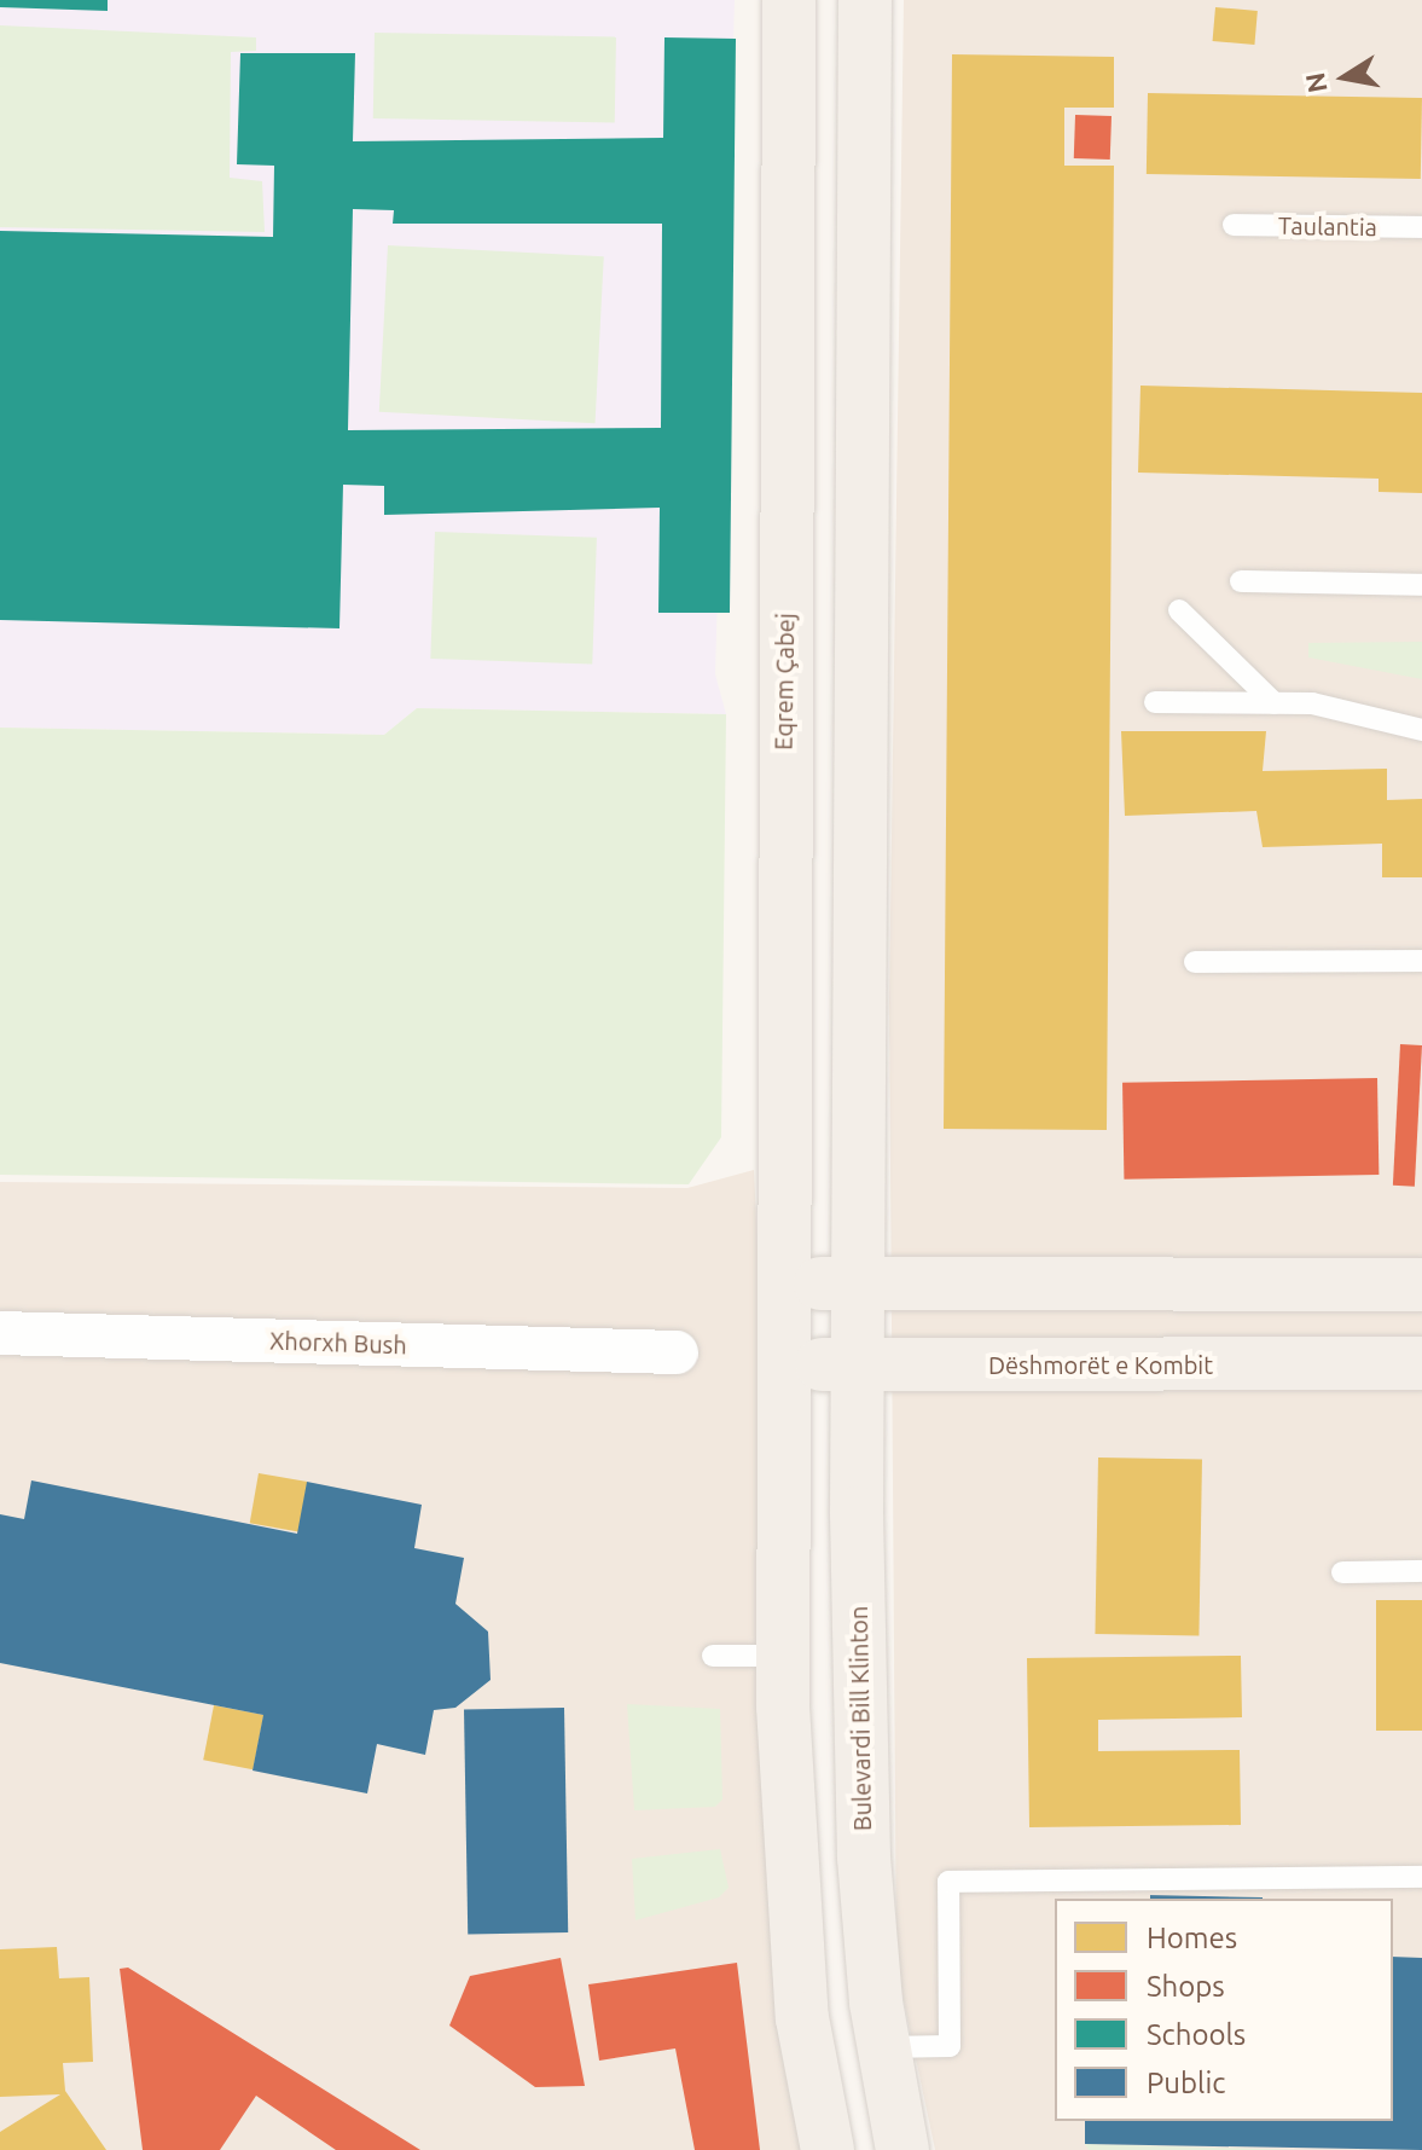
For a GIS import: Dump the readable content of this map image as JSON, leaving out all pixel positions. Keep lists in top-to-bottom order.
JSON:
{
  "streets": {
    "main road": ["Eqrem Çabej", "Dëshmorët e Kombit", "Bulevardi Bill Klinton"],
    "street": ["Xhorxh Bush"],
    "lane": ["Taulantia"]
  },
  "crossings": [
    ["Eqrem Çabej", "Dëshmorët e Kombit"],
    ["Dëshmorët e Kombit", "Bulevardi Bill Klinton"]
  ],
  "legend": [
    "Homes",
    "Shops",
    "Schools",
    "Public"
  ],
  "north": "left"
}
